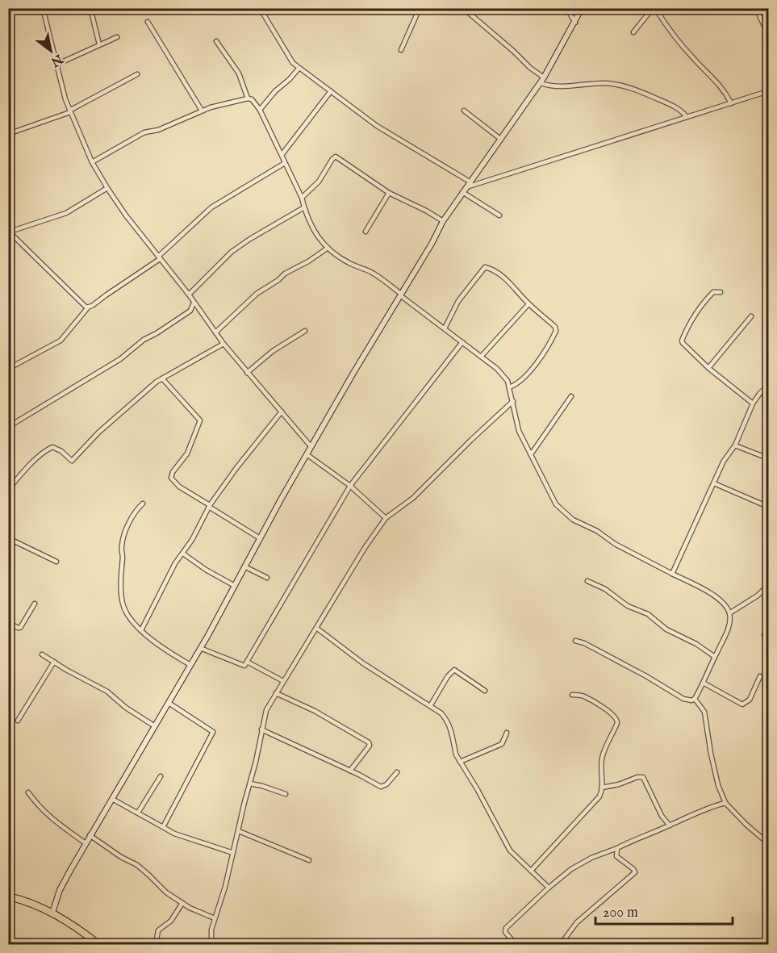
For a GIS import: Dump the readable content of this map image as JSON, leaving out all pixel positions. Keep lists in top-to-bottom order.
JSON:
{
  "scale_bar": "200 m",
  "north": "bottom right"
}
